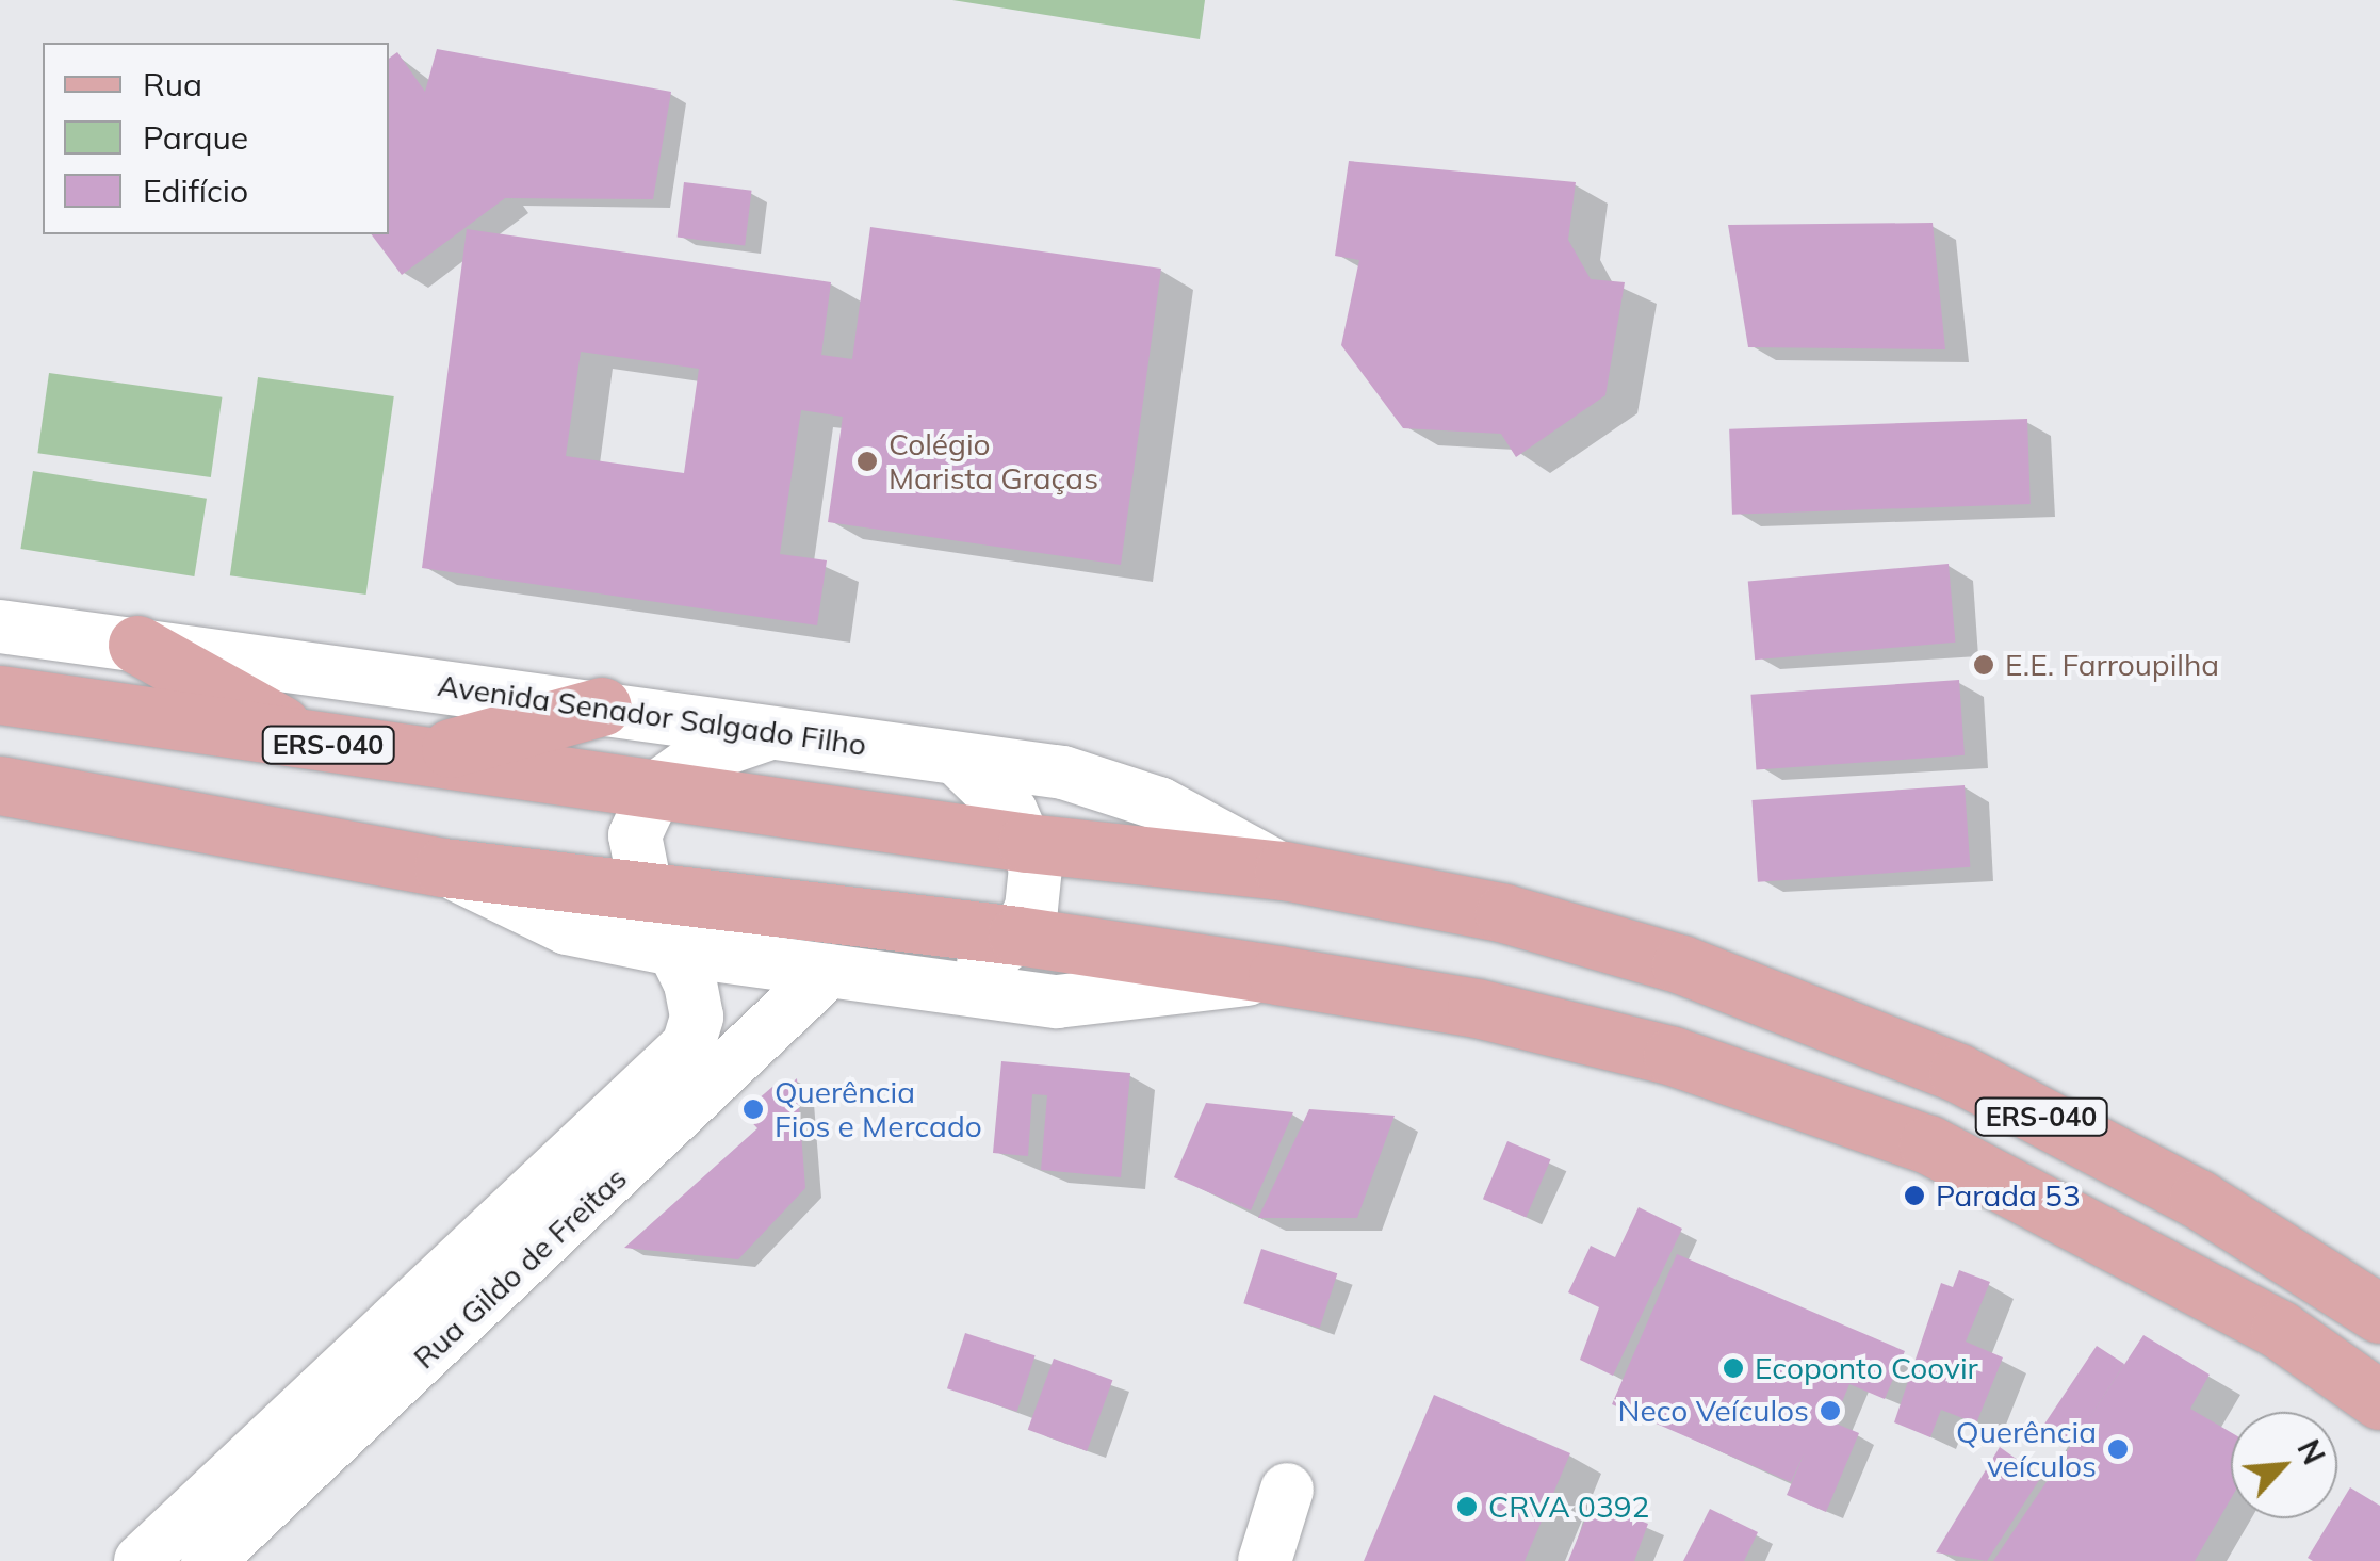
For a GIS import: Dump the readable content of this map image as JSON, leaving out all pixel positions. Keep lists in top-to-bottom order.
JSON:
{
  "streets": {
    "main road": ["Avenida Senador Salgado Filho", "ERS-040"],
    "street": ["Rua Gildo de Freitas"]
  },
  "places": [
    "Colégio Marista Graças",
    "E.E. Farroupilha",
    "Querência Fios e Mercado",
    "Parada 53",
    "Ecoponto Coovir",
    "Neco Veículos",
    "Querência veículos",
    "CRVA 0392"
  ],
  "legend": ["Rua", "Parque", "Edifício"],
  "north": "top right"
}
